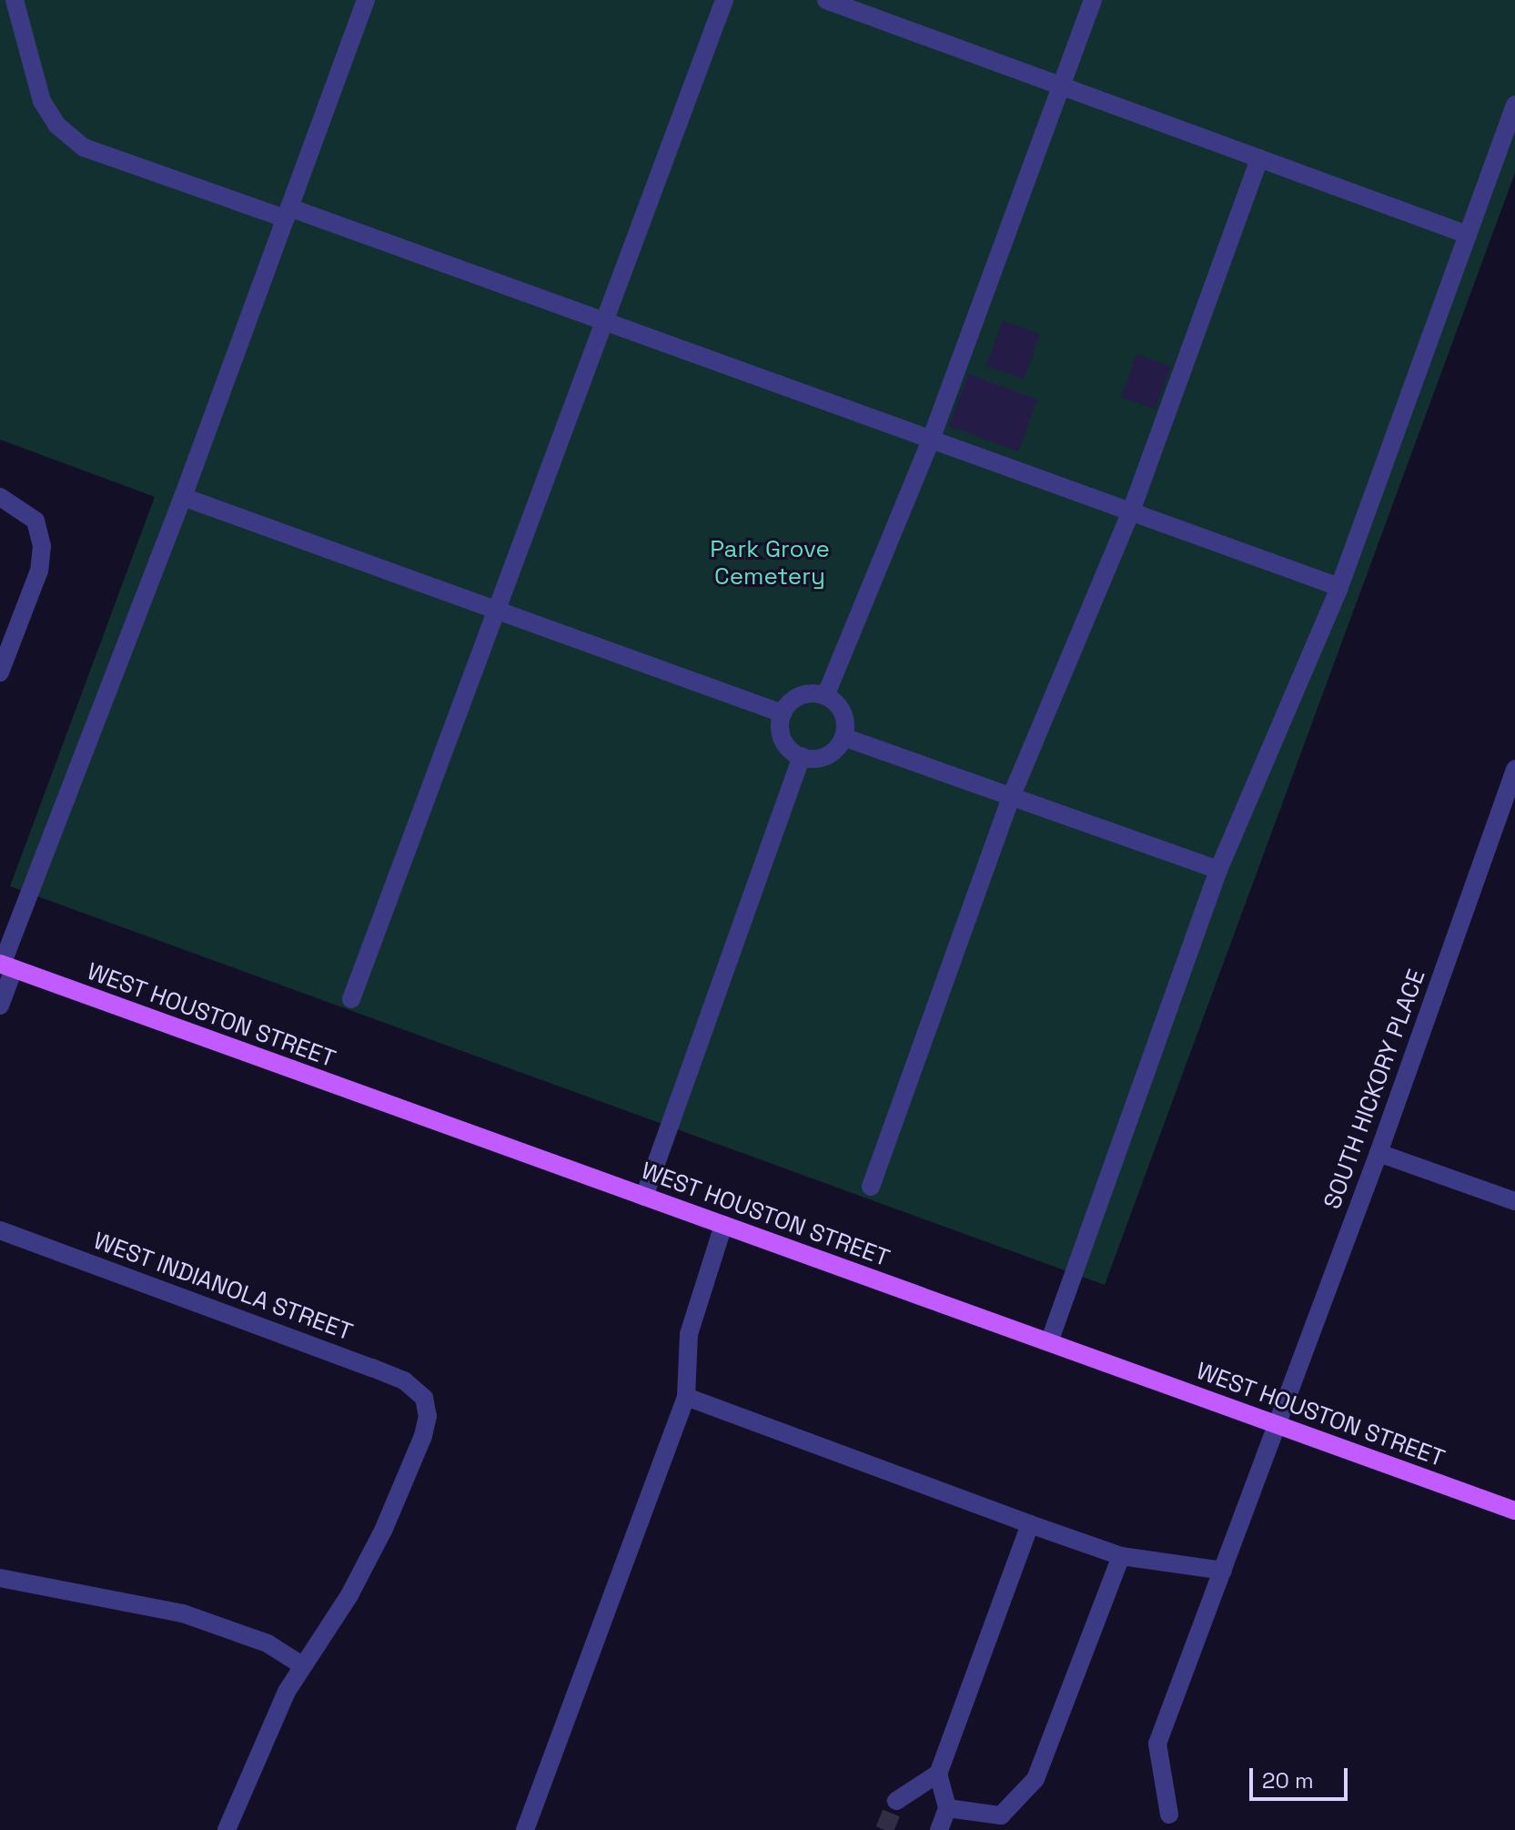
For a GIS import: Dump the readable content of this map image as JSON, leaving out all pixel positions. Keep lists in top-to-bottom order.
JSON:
{
  "streets": {
    "main road": ["WEST HOUSTON STREET"],
    "street": ["SOUTH HICKORY PLACE", "WEST INDIANOLA STREET"]
  },
  "crossings": [
    ["WEST HOUSTON STREET", "SOUTH HICKORY PLACE"]
  ],
  "parks": ["Park Grove Cemetery"],
  "scale_bar": "20 m"
}
